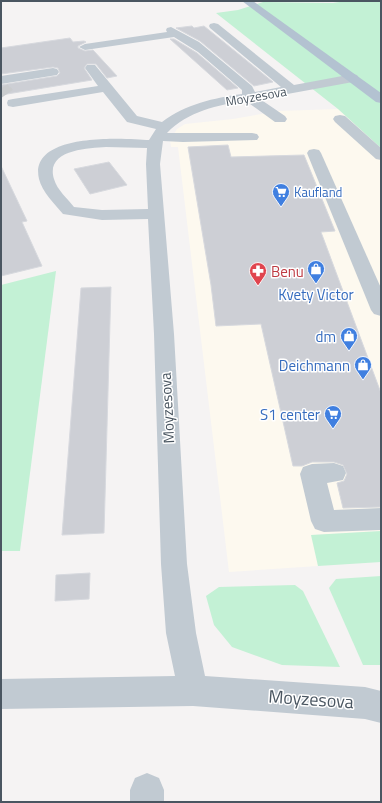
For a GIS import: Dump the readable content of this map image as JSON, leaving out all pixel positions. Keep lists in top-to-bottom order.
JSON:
{
  "streets": {
    "street": ["Moyzesova"]
  },
  "places": {
    "supermarket": ["Kaufland", "S1 center"],
    "shop": ["Kvety Victor", "dm", "Deichmann"],
    "pharmacy": ["Benu"]
  }
}
